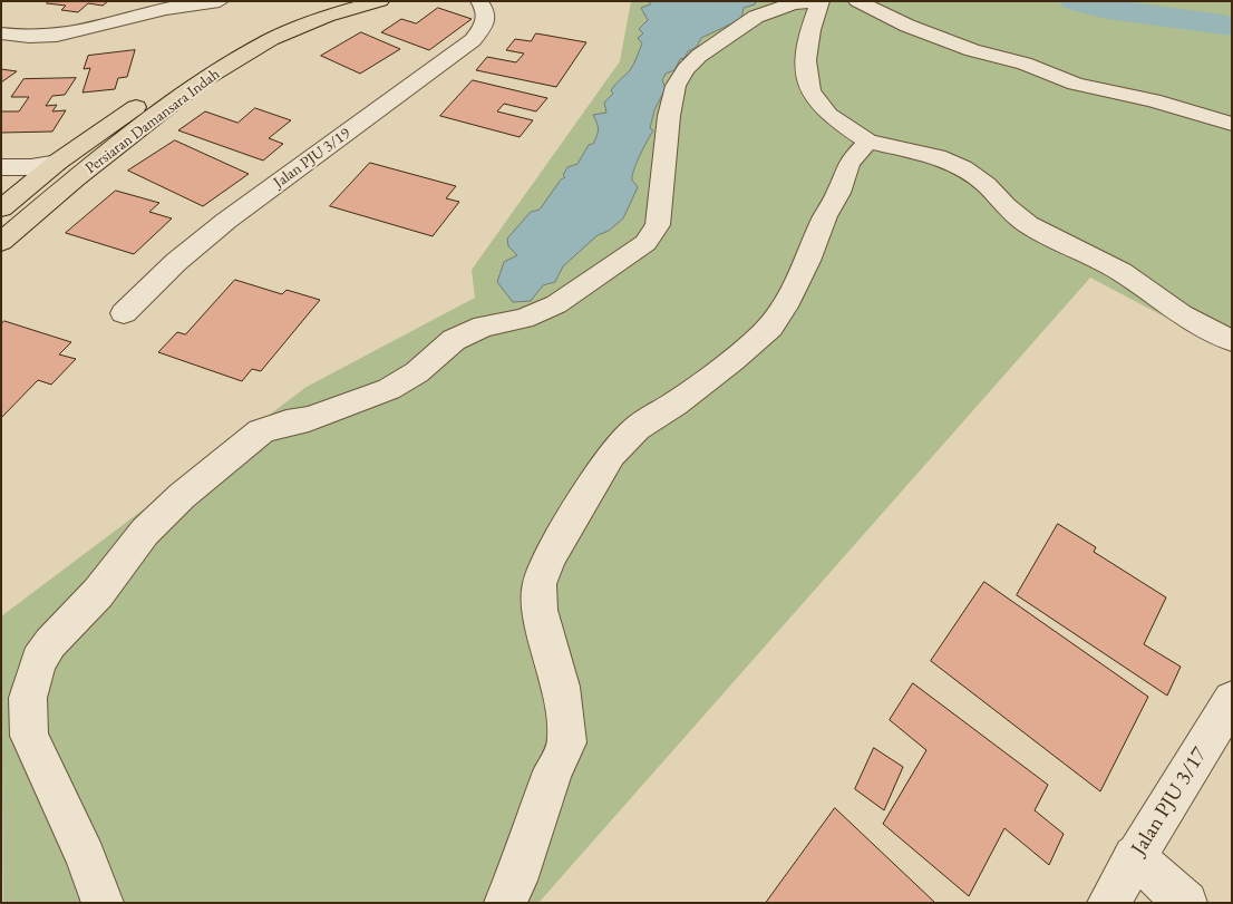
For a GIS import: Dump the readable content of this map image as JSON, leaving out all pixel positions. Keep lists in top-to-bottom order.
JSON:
{
  "streets": {
    "main road": ["Persiaran Damansara Indah"],
    "street": ["Jalan PJU 3/19", "Jalan PJU 3/17"]
  }
}
